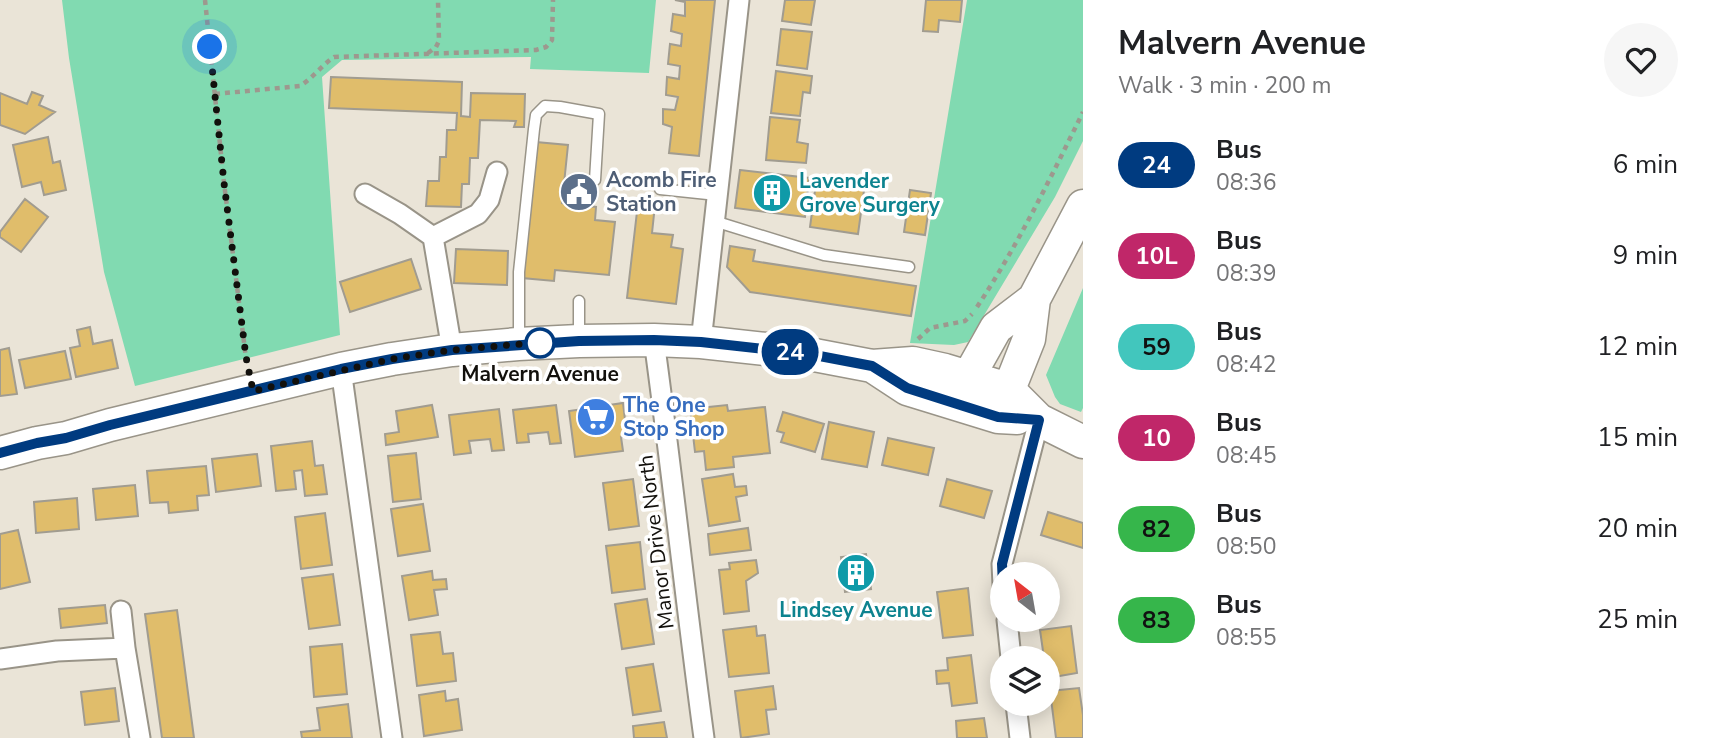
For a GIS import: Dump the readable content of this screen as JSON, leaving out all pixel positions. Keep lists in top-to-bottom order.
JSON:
{
  "streets": {
    "street": ["Manor Drive North"]
  },
  "places": {
    "public building": ["Acomb Fire Station"],
    "building": ["Lavender Grove Surgery", "Lindsey Avenue"],
    "other": ["Malvern Avenue"],
    "supermarket": ["The One Stop Shop"]
  },
  "lines": ["bus line 24"],
  "north": "top left",
  "page": {
    "on_map": "24",
    "heading": ["Malvern Avenue", "Walk · 3 min · 200 m"],
    "list": [
      {
        "mark": "24",
        "name": "Bus",
        "note": "08:36",
        "value": "6 min"
      },
      {
        "mark": "10L",
        "name": "Bus",
        "note": "08:39",
        "value": "9 min"
      },
      {
        "mark": "59",
        "name": "Bus",
        "note": "08:42",
        "value": "12 min"
      },
      {
        "mark": "10",
        "name": "Bus",
        "note": "08:45",
        "value": "15 min"
      },
      {
        "mark": "82",
        "name": "Bus",
        "note": "08:50",
        "value": "20 min"
      },
      {
        "mark": "83",
        "name": "Bus",
        "note": "08:55",
        "value": "25 min"
      }
    ]
  }
}
